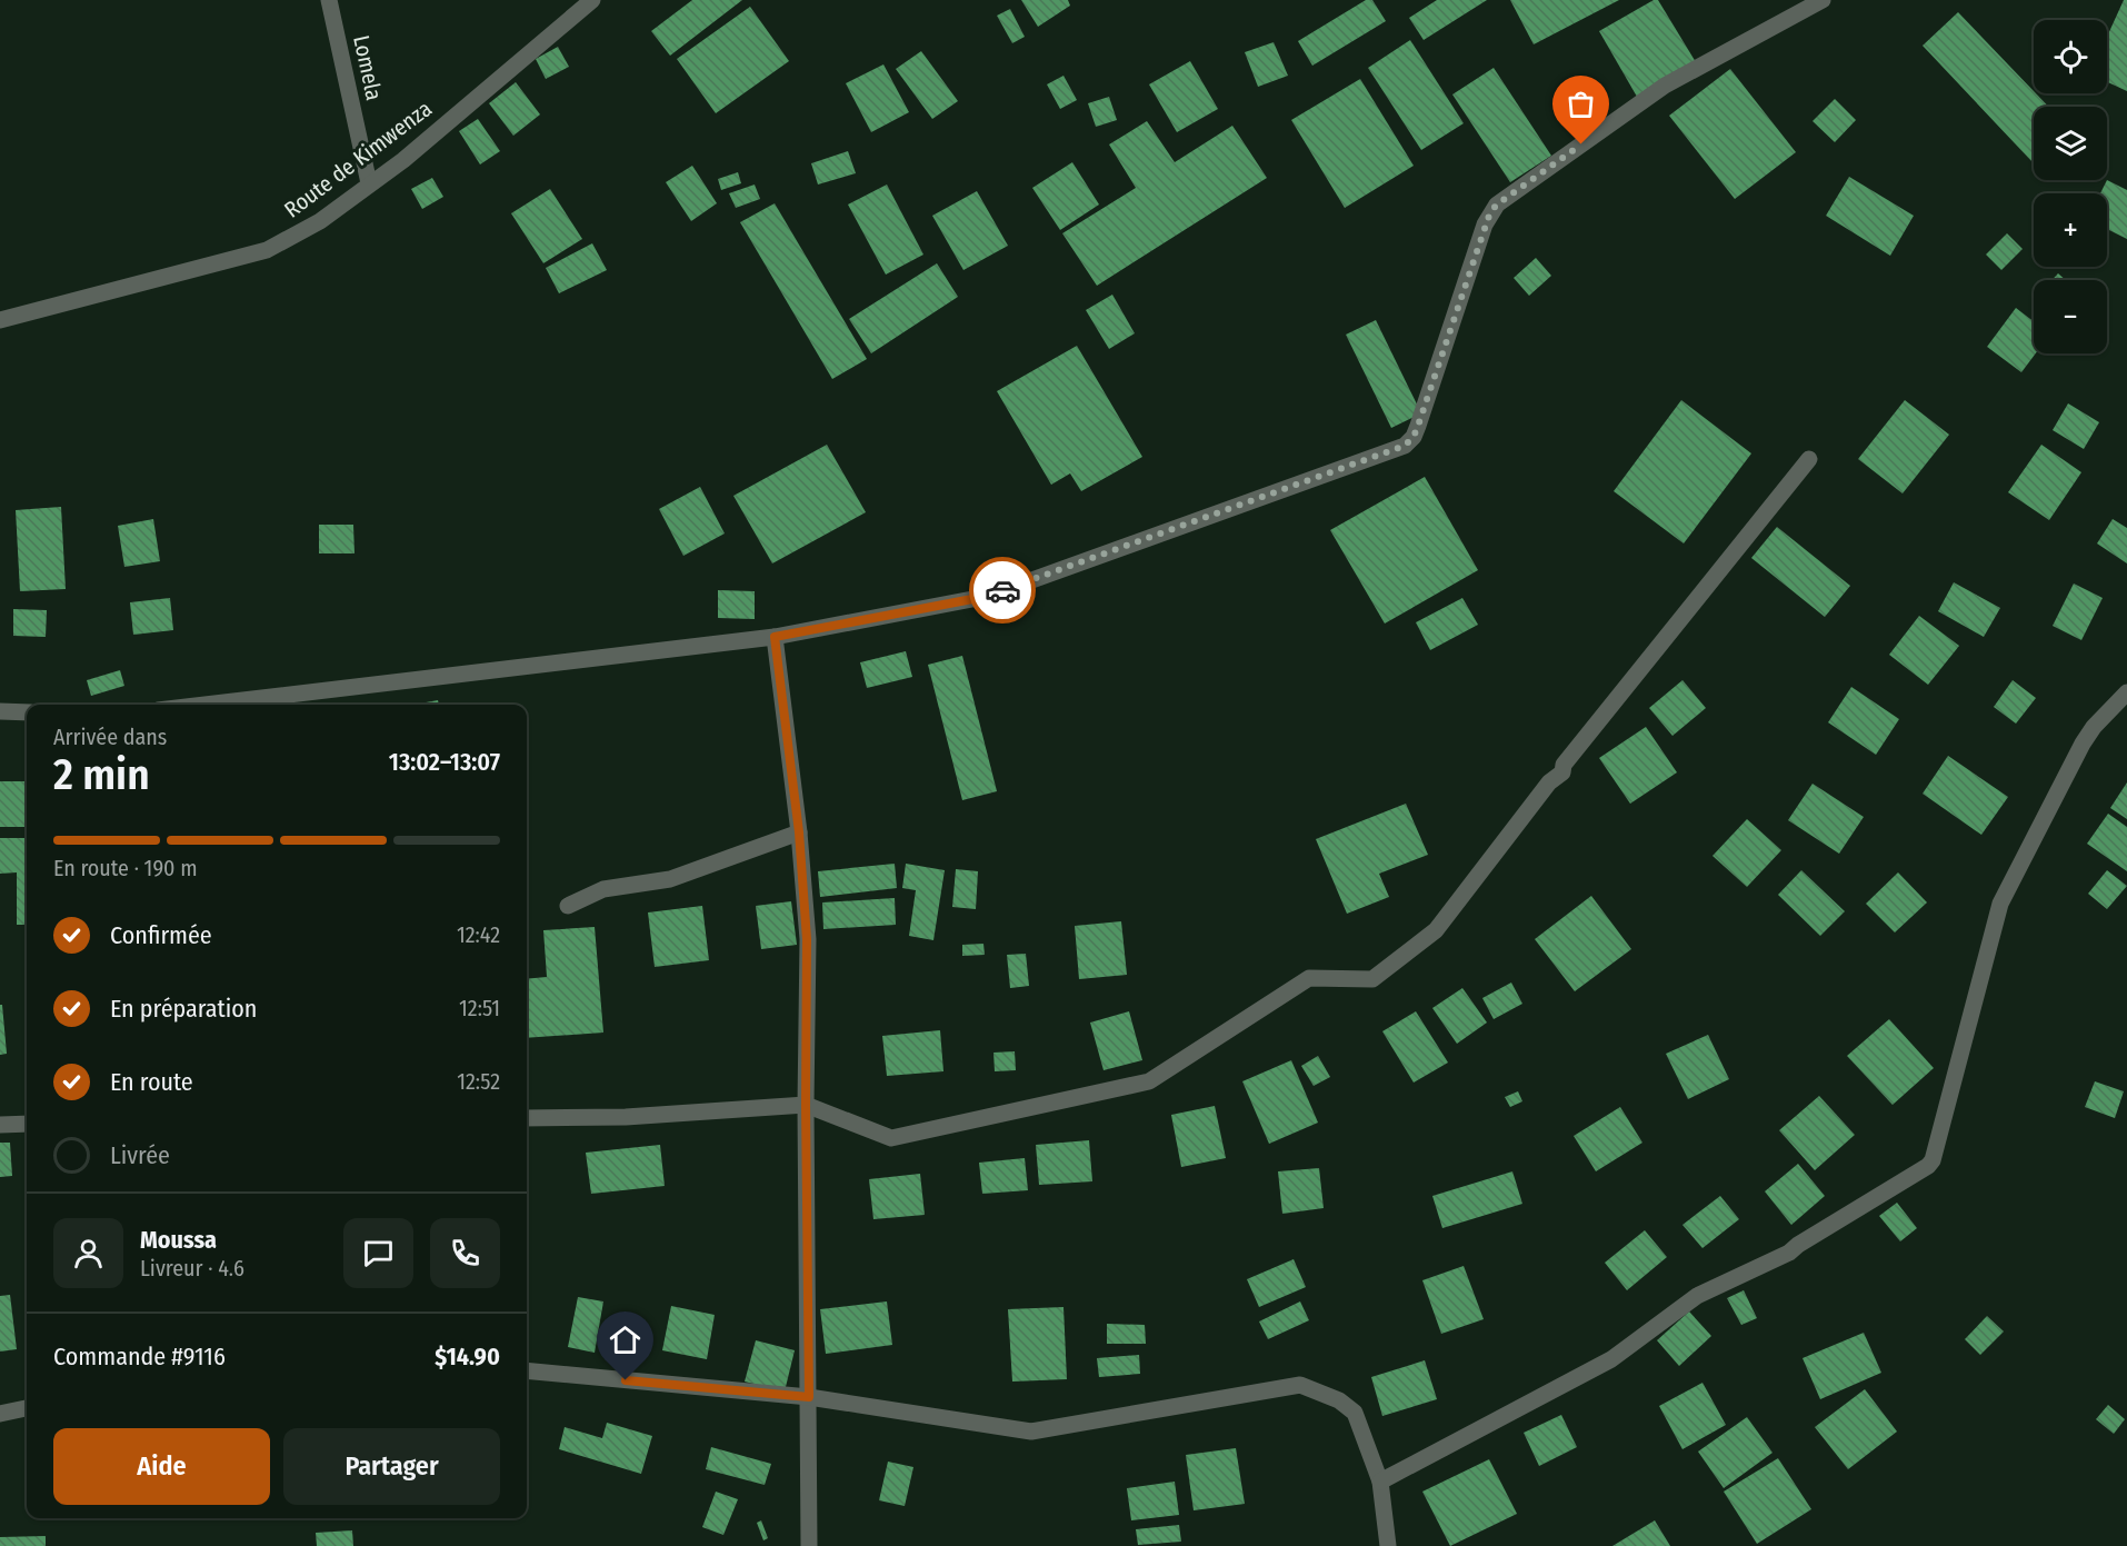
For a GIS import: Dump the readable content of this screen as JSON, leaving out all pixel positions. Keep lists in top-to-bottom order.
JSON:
{
  "streets": {
    "street": ["Lomela", "Route de Kimwenza"]
  },
  "crossings": [
    ["Lomela", "Route de Kimwenza"]
  ],
  "page": {
    "map_buttons": ["+", "−"],
    "heading": ["2 min", "Arrivée dans", "13:02–13:07"],
    "panel": [
      "Moussa",
      "Livreur · 4.6",
      "Commande #9116",
      "$14.90"
    ],
    "bar": "En route · 190 m",
    "list": [
      ["Confirmée", "12:42"],
      ["En préparation", "12:51"],
      ["En route", "12:52"],
      "Livrée"
    ],
    "buttons": ["Aide", "Partager"]
  }
}
